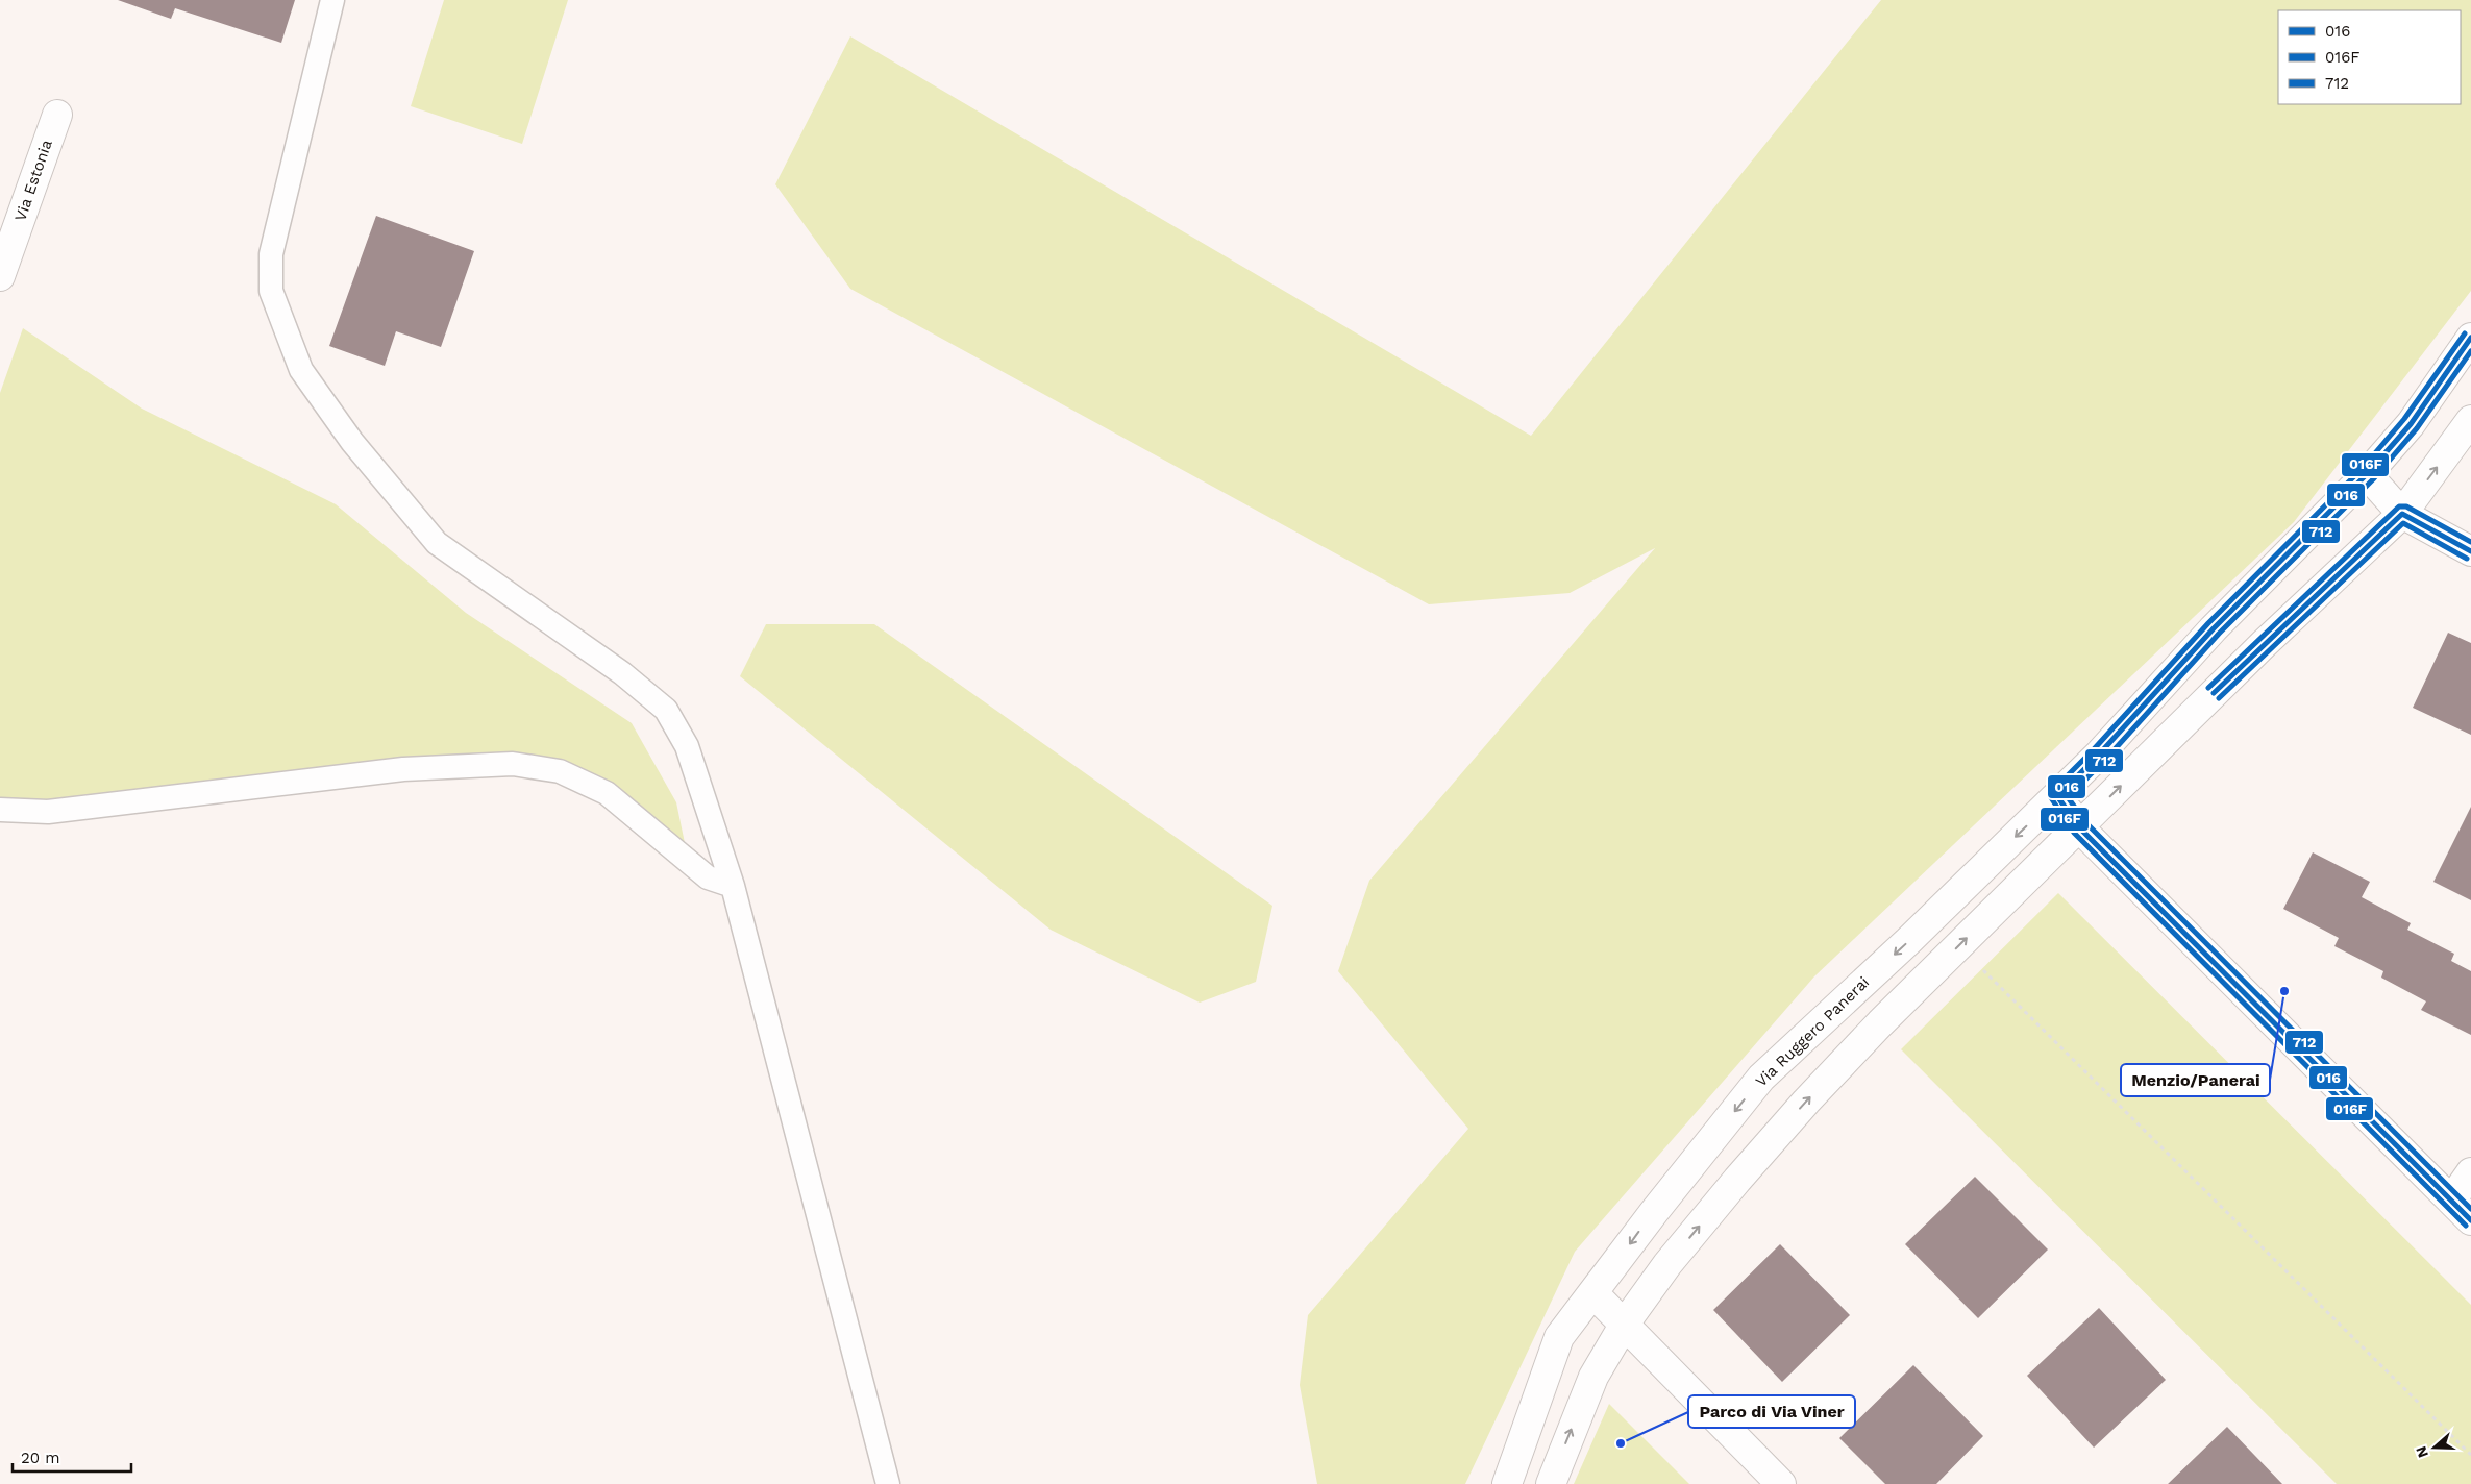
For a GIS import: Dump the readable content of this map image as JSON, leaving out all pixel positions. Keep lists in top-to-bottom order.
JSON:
{
  "streets": {
    "street": ["Via Estonia", "Via Ruggero Panerai"]
  },
  "places": ["Menzio/Panerai", "Parco di Via Viner"],
  "lines": ["transit line 016F", "transit line 016", "transit line 712"],
  "legend": ["016", "016F", "712"],
  "scale_bar": "20 m",
  "north": "left"
}
